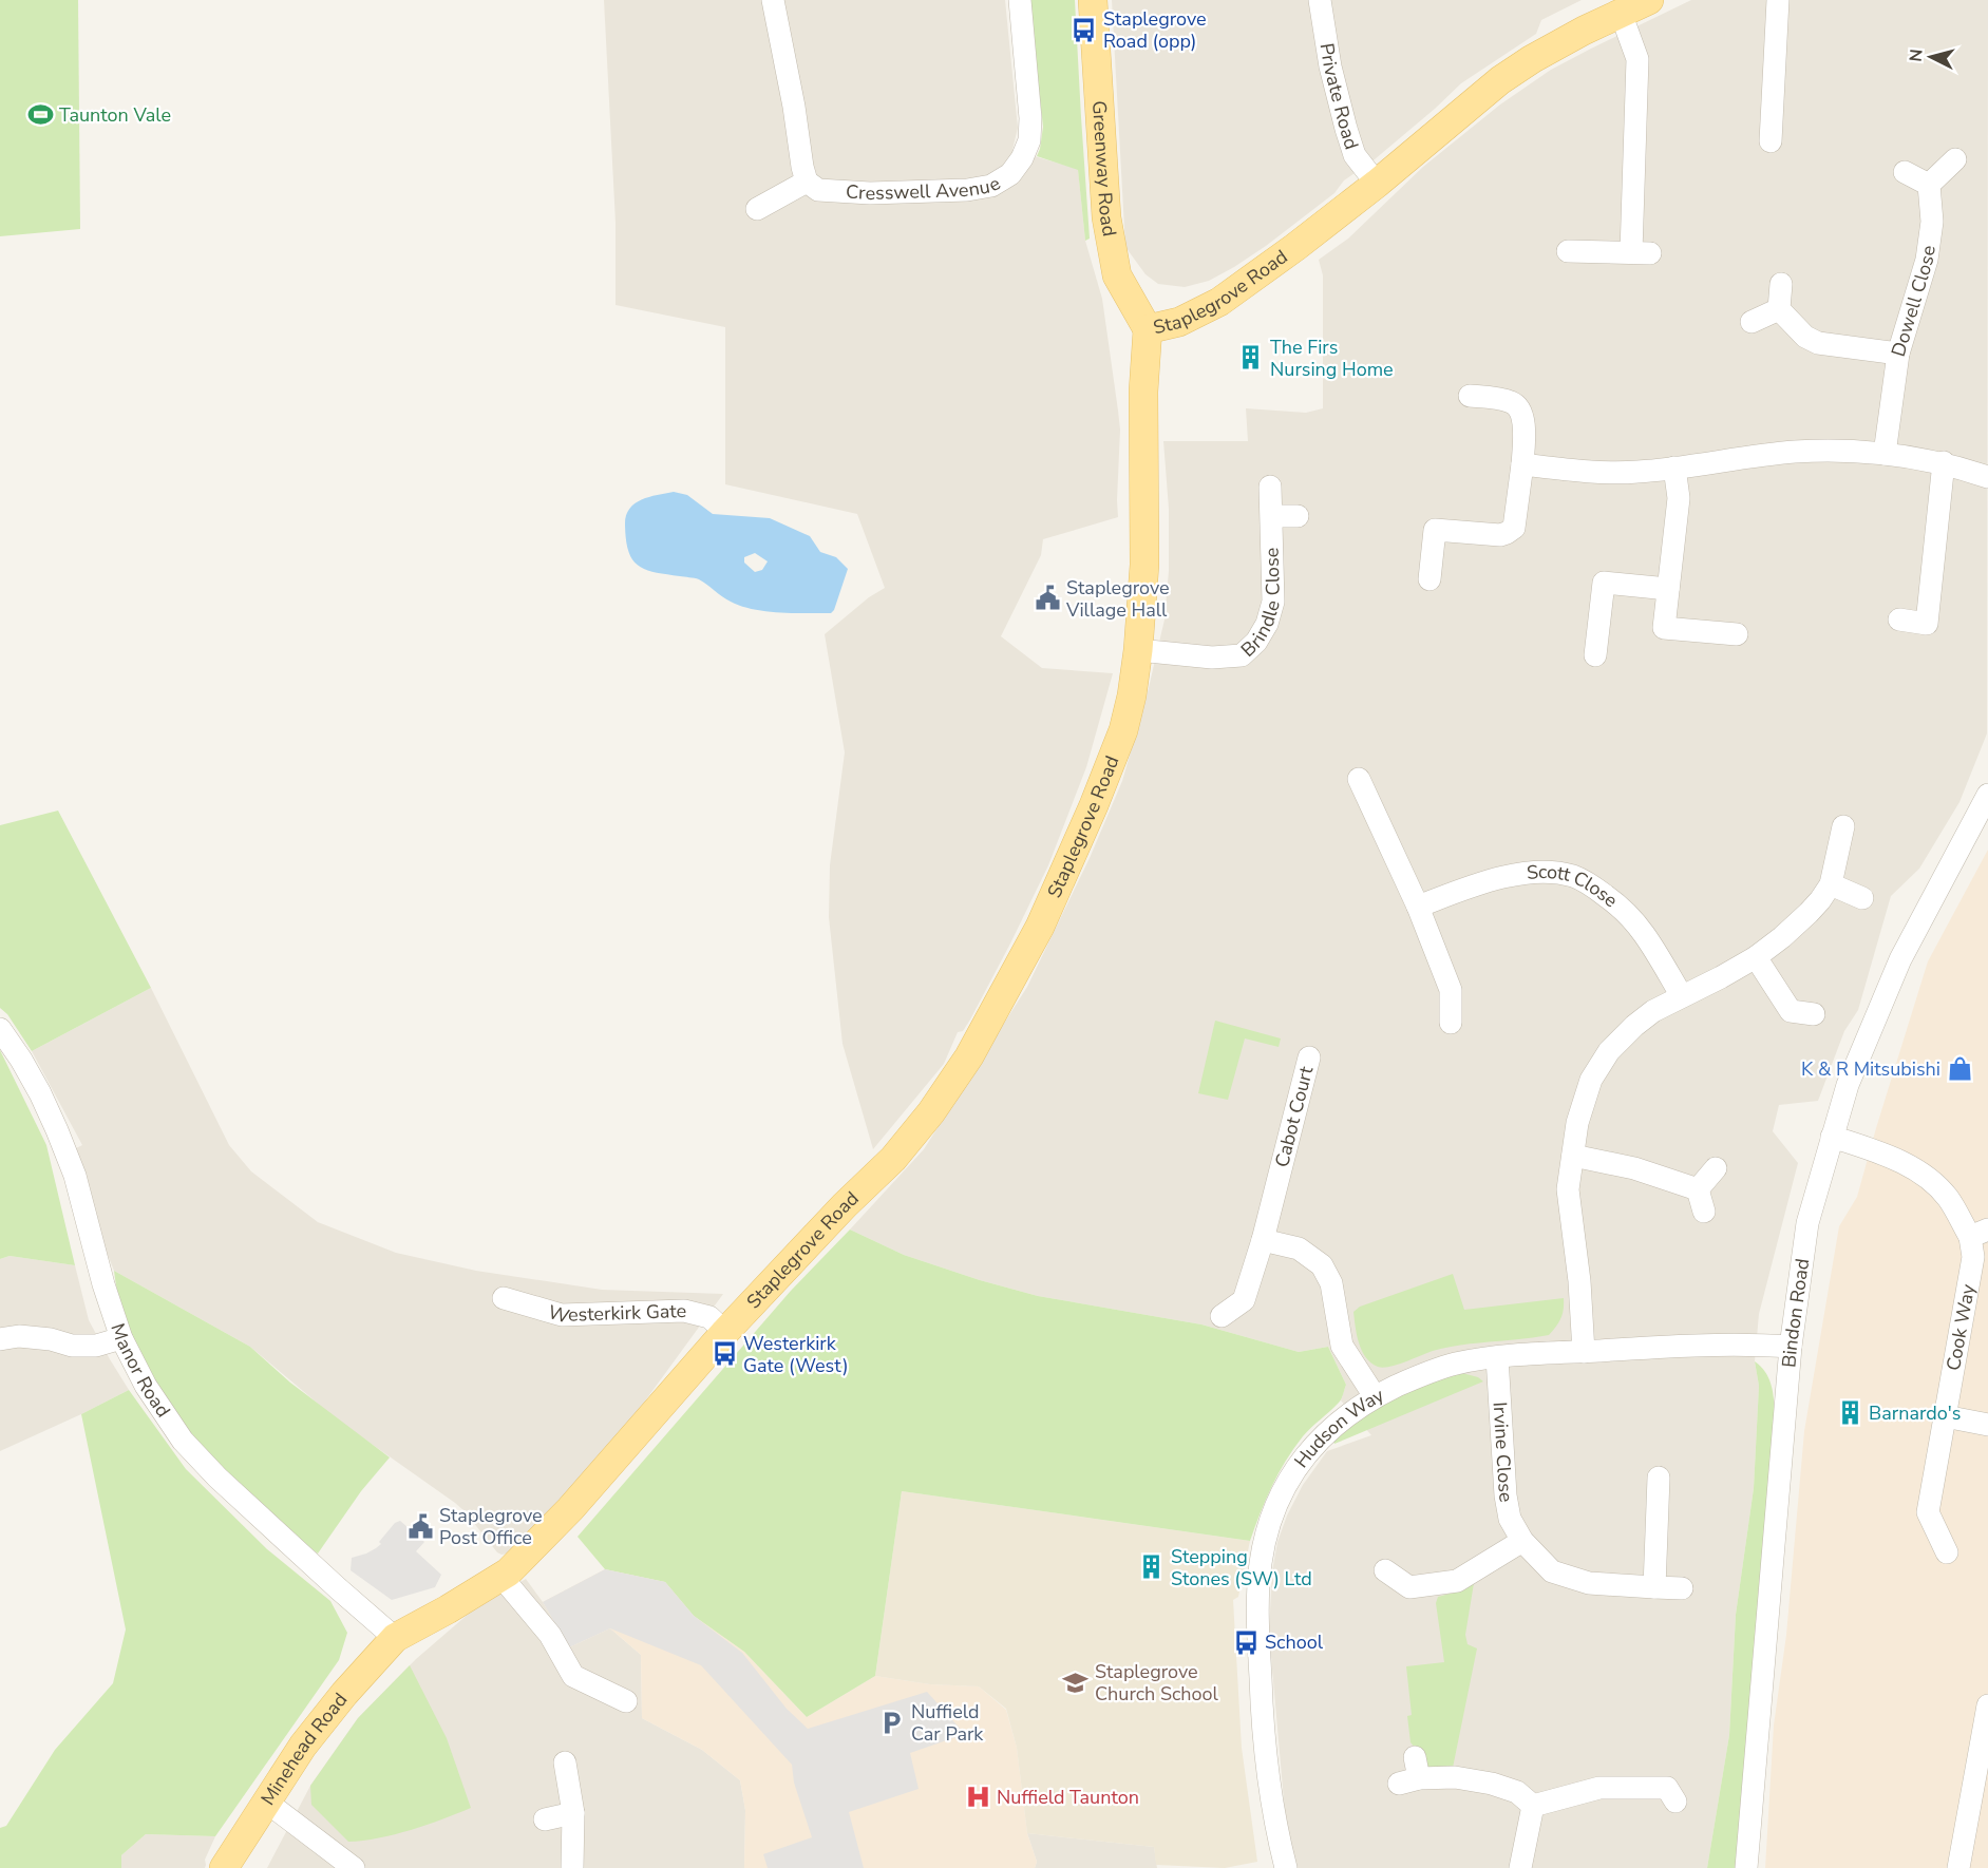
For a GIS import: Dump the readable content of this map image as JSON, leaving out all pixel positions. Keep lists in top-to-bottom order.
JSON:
{
  "streets": {
    "main road": ["Greenway Road", "Staplegrove Road", "Minehead Road"],
    "street": [
      "Private Road",
      "Cresswell Avenue",
      "Dowell Close",
      "Brindle Close",
      "Scott Close",
      "Cabot Court",
      "Westerkirk Gate",
      "Bindon Road",
      "Cook Way",
      "Manor Road",
      "Hudson Way",
      "Irvine Close"
    ]
  },
  "crossings": [
    ["Private Road", "Staplegrove Road"],
    ["Greenway Road", "Staplegrove Road"],
    ["Staplegrove Road", "Brindle Close"],
    ["Staplegrove Road", "Westerkirk Gate"],
    ["Staplegrove Road", "Manor Road"],
    ["Staplegrove Road", "Minehead Road"],
    ["Bindon Road", "Cook Way"],
    ["Bindon Road", "Hudson Way"],
    ["Manor Road", "Minehead Road"],
    ["Hudson Way", "Irvine Close"]
  ],
  "places": {
    "bus stop": ["Staplegrove Road (opp)", "Westerkirk Gate (West)", "School"],
    "sports": ["Taunton Vale"],
    "building": ["The Firs Nursing Home", "Barnardo's", "Stepping Stones (SW) Ltd"],
    "public building": ["Staplegrove Village Hall", "Staplegrove Post Office"],
    "shop": ["K & R Mitsubishi"],
    "school or university": ["Staplegrove Church School"],
    "parking": ["Nuffield Car Park"],
    "hospital": ["Nuffield Taunton"]
  },
  "north": "left"
}
